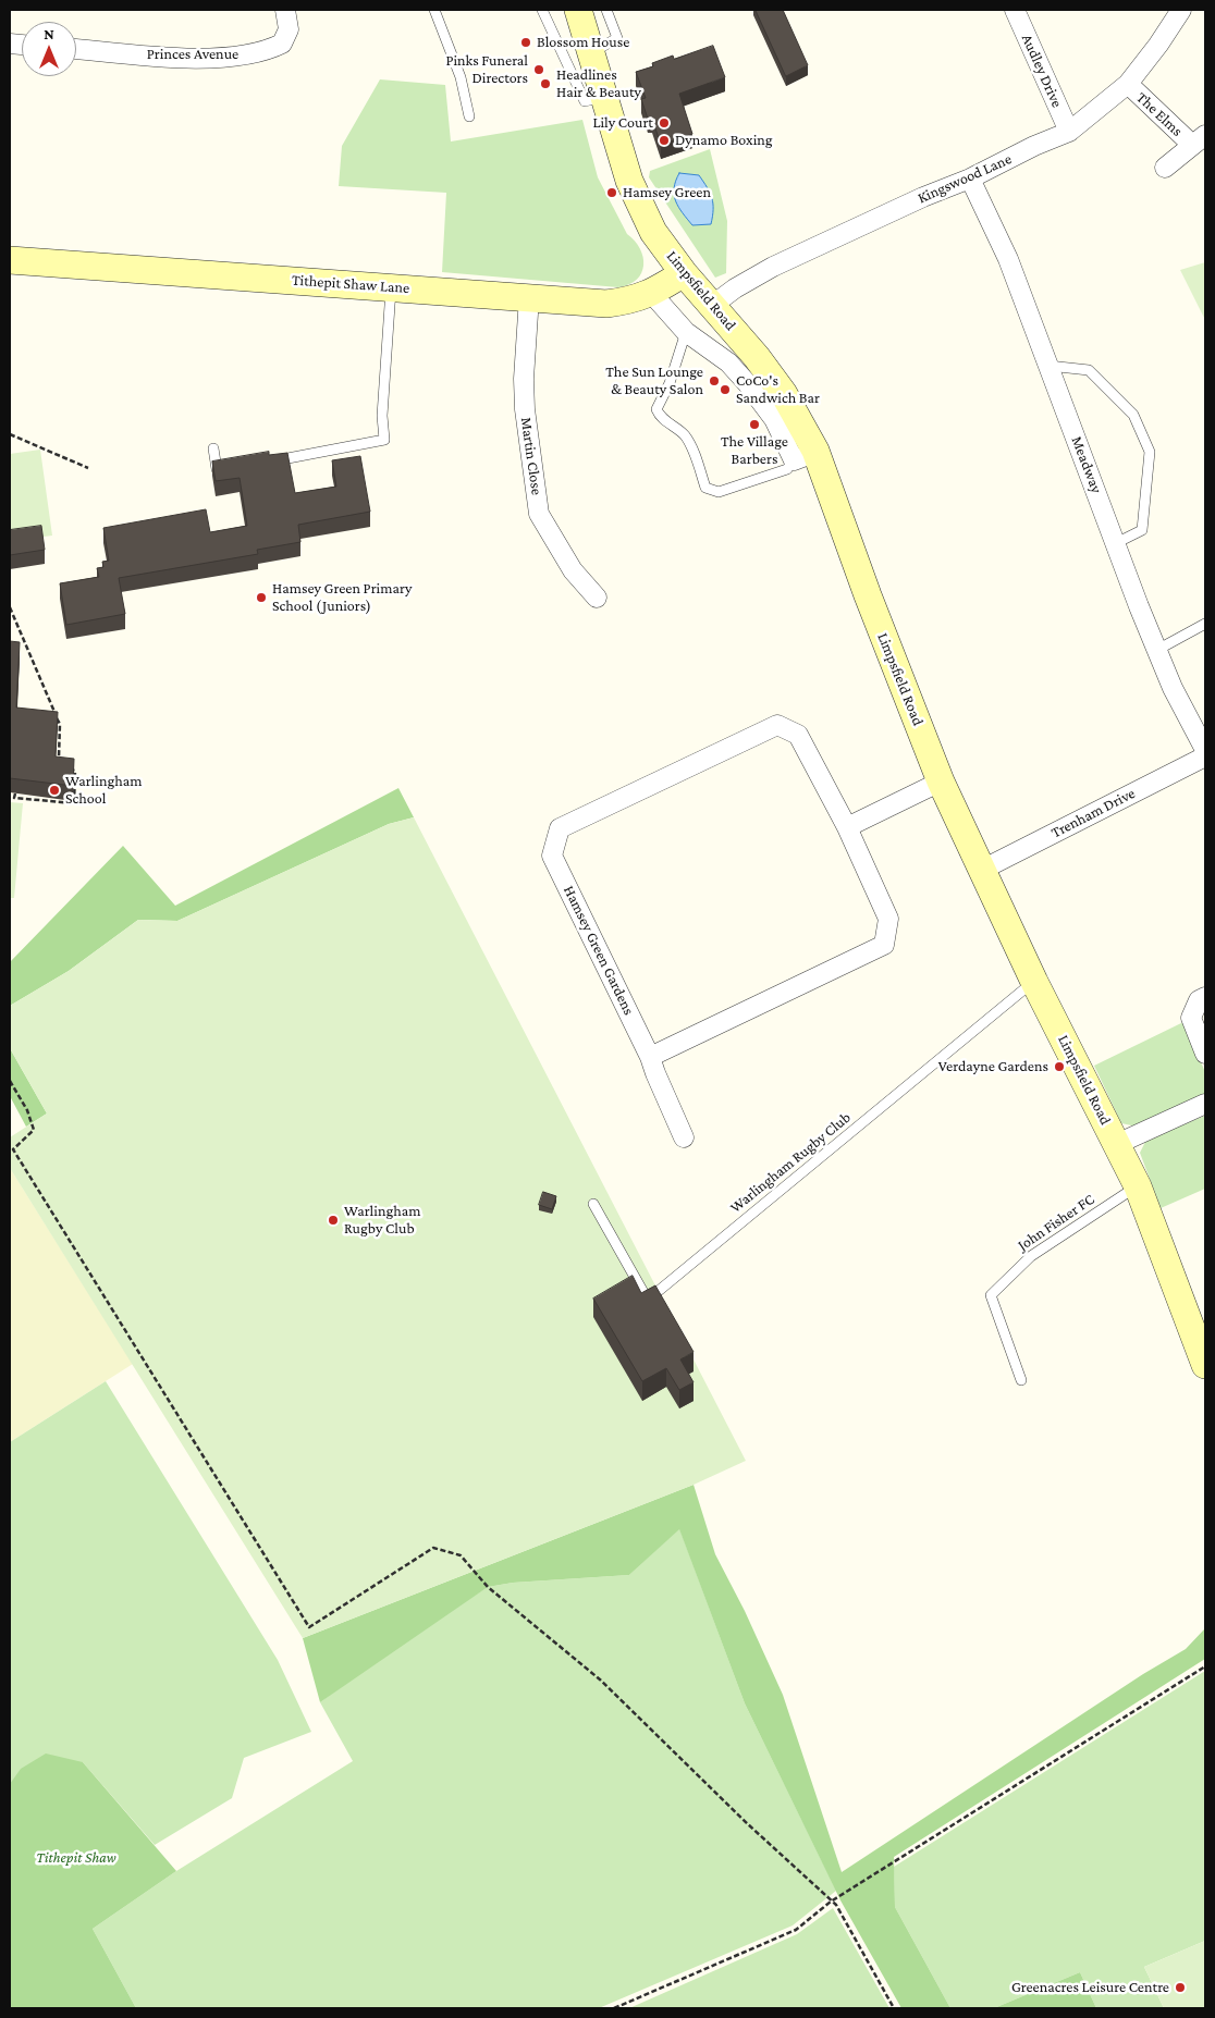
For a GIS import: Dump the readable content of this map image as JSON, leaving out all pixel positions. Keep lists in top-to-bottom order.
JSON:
{
  "streets": {
    "main road": ["Tithepit Shaw Lane", "Limpsfield Road"],
    "street": [
      "Princes Avenue",
      "Audley Drive",
      "The Elms",
      "Kingswood Lane",
      "Martin Close",
      "Meadway",
      "Trenham Drive",
      "Hamsey Green Gardens"
    ],
    "lane": ["Warlingham Rugby Club", "John Fisher FC"]
  },
  "crossings": [
    ["Audley Drive", "Kingswood Lane"],
    ["The Elms", "Kingswood Lane"],
    ["Kingswood Lane", "Limpsfield Road"],
    ["Kingswood Lane", "Meadway"],
    ["Tithepit Shaw Lane", "Limpsfield Road"],
    ["Tithepit Shaw Lane", "Martin Close"],
    ["Limpsfield Road", "Trenham Drive"],
    ["Limpsfield Road", "Warlingham Rugby Club"],
    ["Limpsfield Road", "John Fisher FC"]
  ],
  "parks": ["Tithepit Shaw"],
  "places": [
    "Blossom House",
    "Pinks Funeral Directors",
    "Headlines Hair & Beauty",
    "Lily Court",
    "Dynamo Boxing",
    "Hamsey Green",
    "The Sun Lounge & Beauty Salon",
    "CoCo's Sandwich Bar",
    "The Village Barbers",
    "Hamsey Green Primary School (Juniors)",
    "Warlingham School",
    "Verdayne Gardens",
    "Warlingham Rugby Club",
    "Greenacres Leisure Centre"
  ],
  "north": "top"
}
